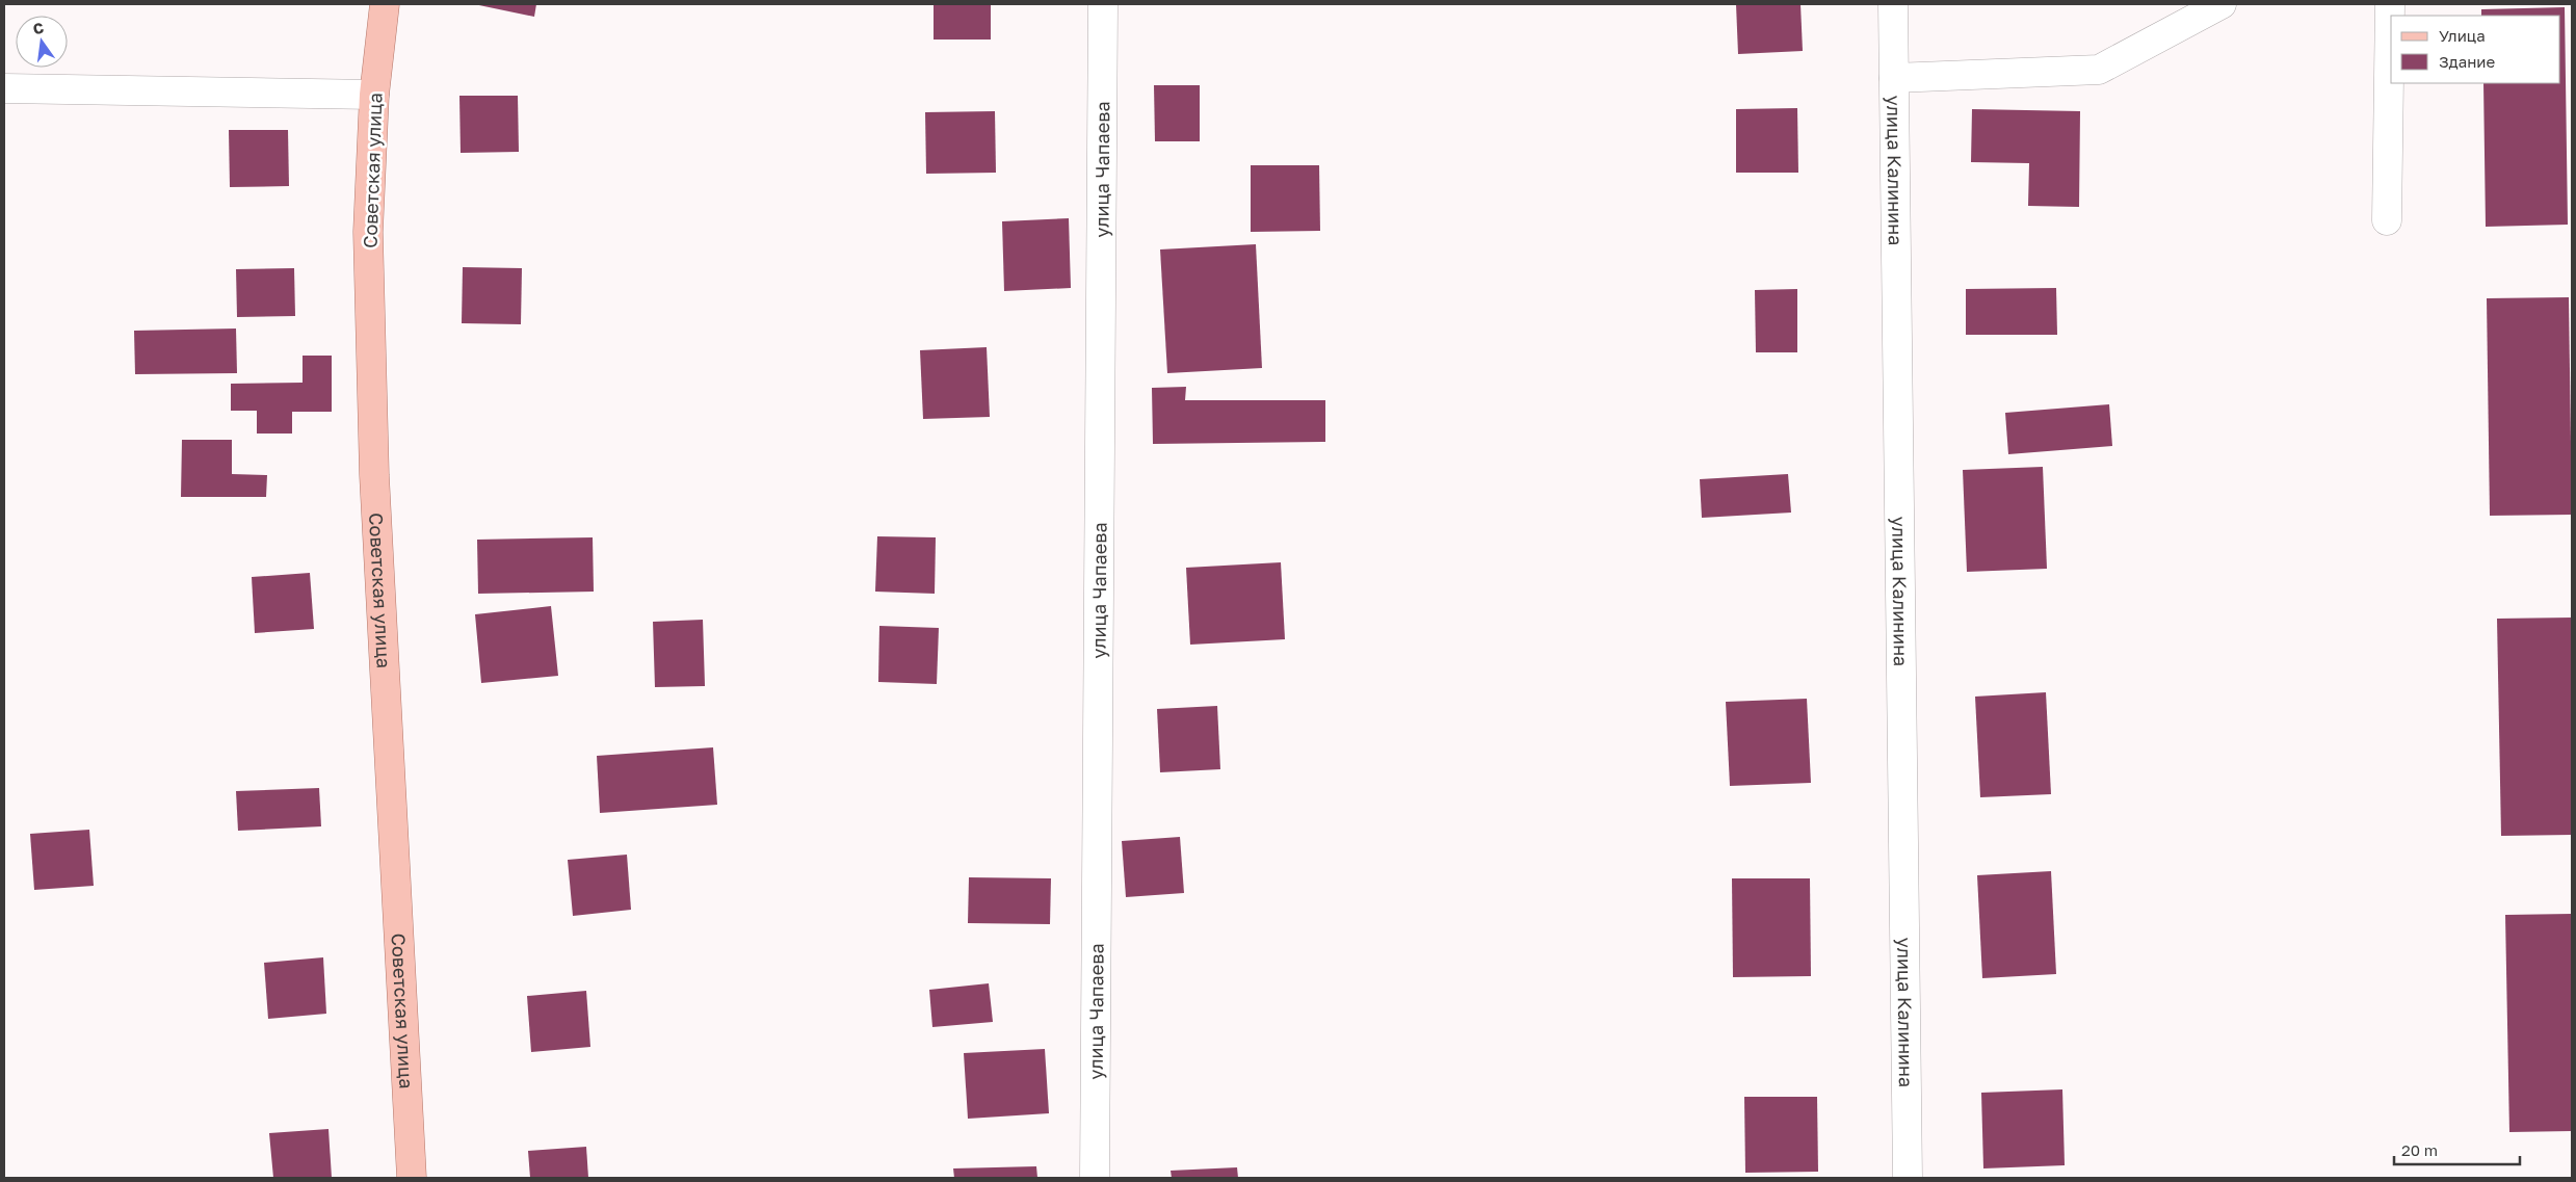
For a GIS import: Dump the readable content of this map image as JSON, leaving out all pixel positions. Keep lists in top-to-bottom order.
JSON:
{
  "streets": {
    "main road": ["Советская улица"],
    "street": ["улица Чапаева", "улица Калинина"]
  },
  "legend": ["Улица", "Здание"],
  "scale_bar": "20 m",
  "north": "top"
}
